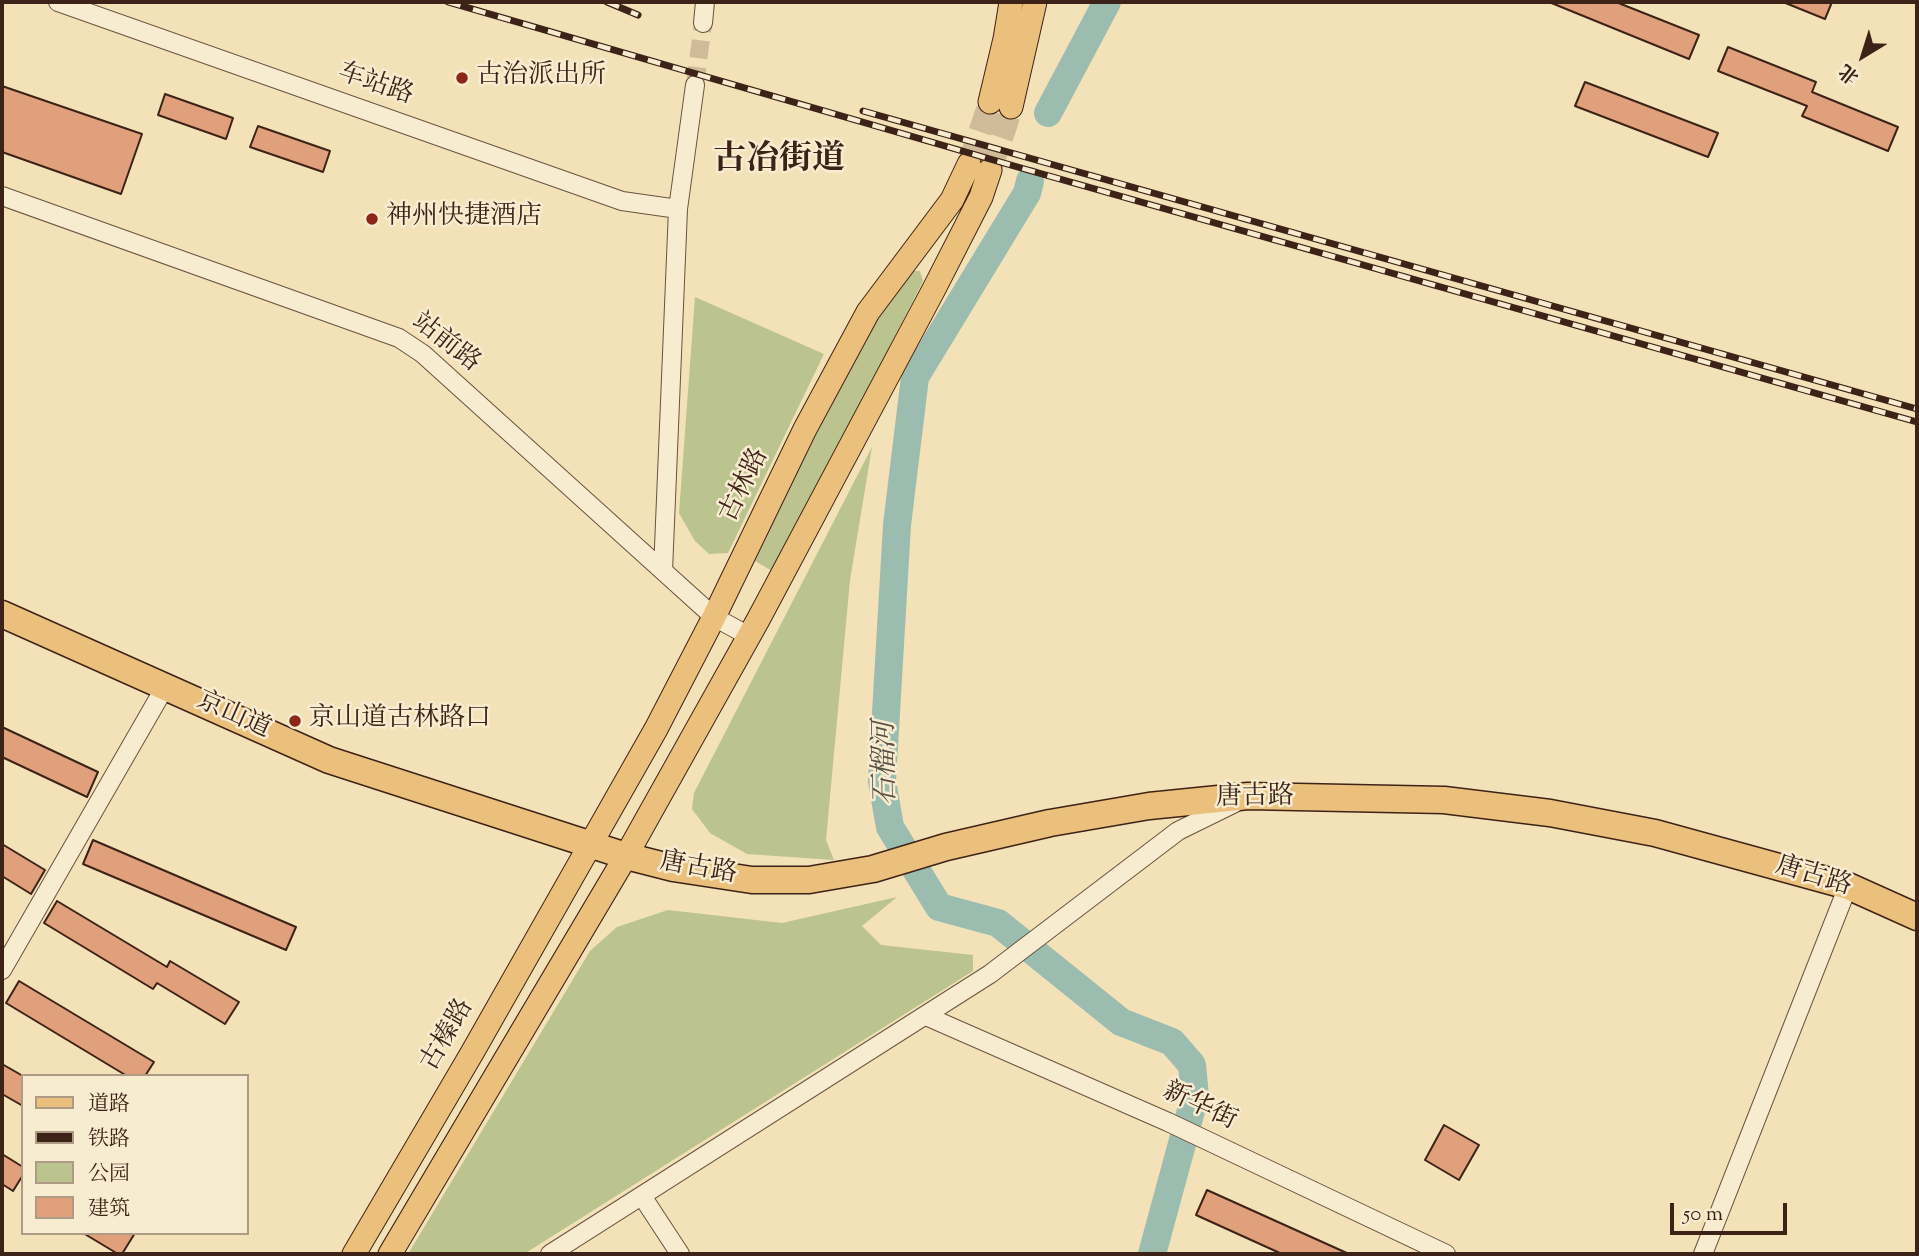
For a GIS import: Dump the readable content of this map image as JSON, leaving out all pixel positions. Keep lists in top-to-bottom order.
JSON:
{
  "streets": {
    "highway": ["京山道", "唐古路"],
    "main road": ["古林路", "古榛路"],
    "street": ["车站路", "站前路", "新华街"]
  },
  "crossings": [
    ["站前路", "古林路"],
    ["古林路", "京山道"],
    ["古林路", "唐古路"],
    ["古林路", "古榛路"],
    ["京山道", "唐古路"],
    ["京山道", "古榛路"],
    ["唐古路", "古榛路"]
  ],
  "districts": ["古冶街道"],
  "water": ["石榴河"],
  "places": ["古治派出所", "神州快捷酒店", "京山道古林路口"],
  "legend": [
    "道路",
    "铁路",
    "公园",
    "建筑"
  ],
  "scale_bar": "50 m",
  "north": "bottom left"
}
